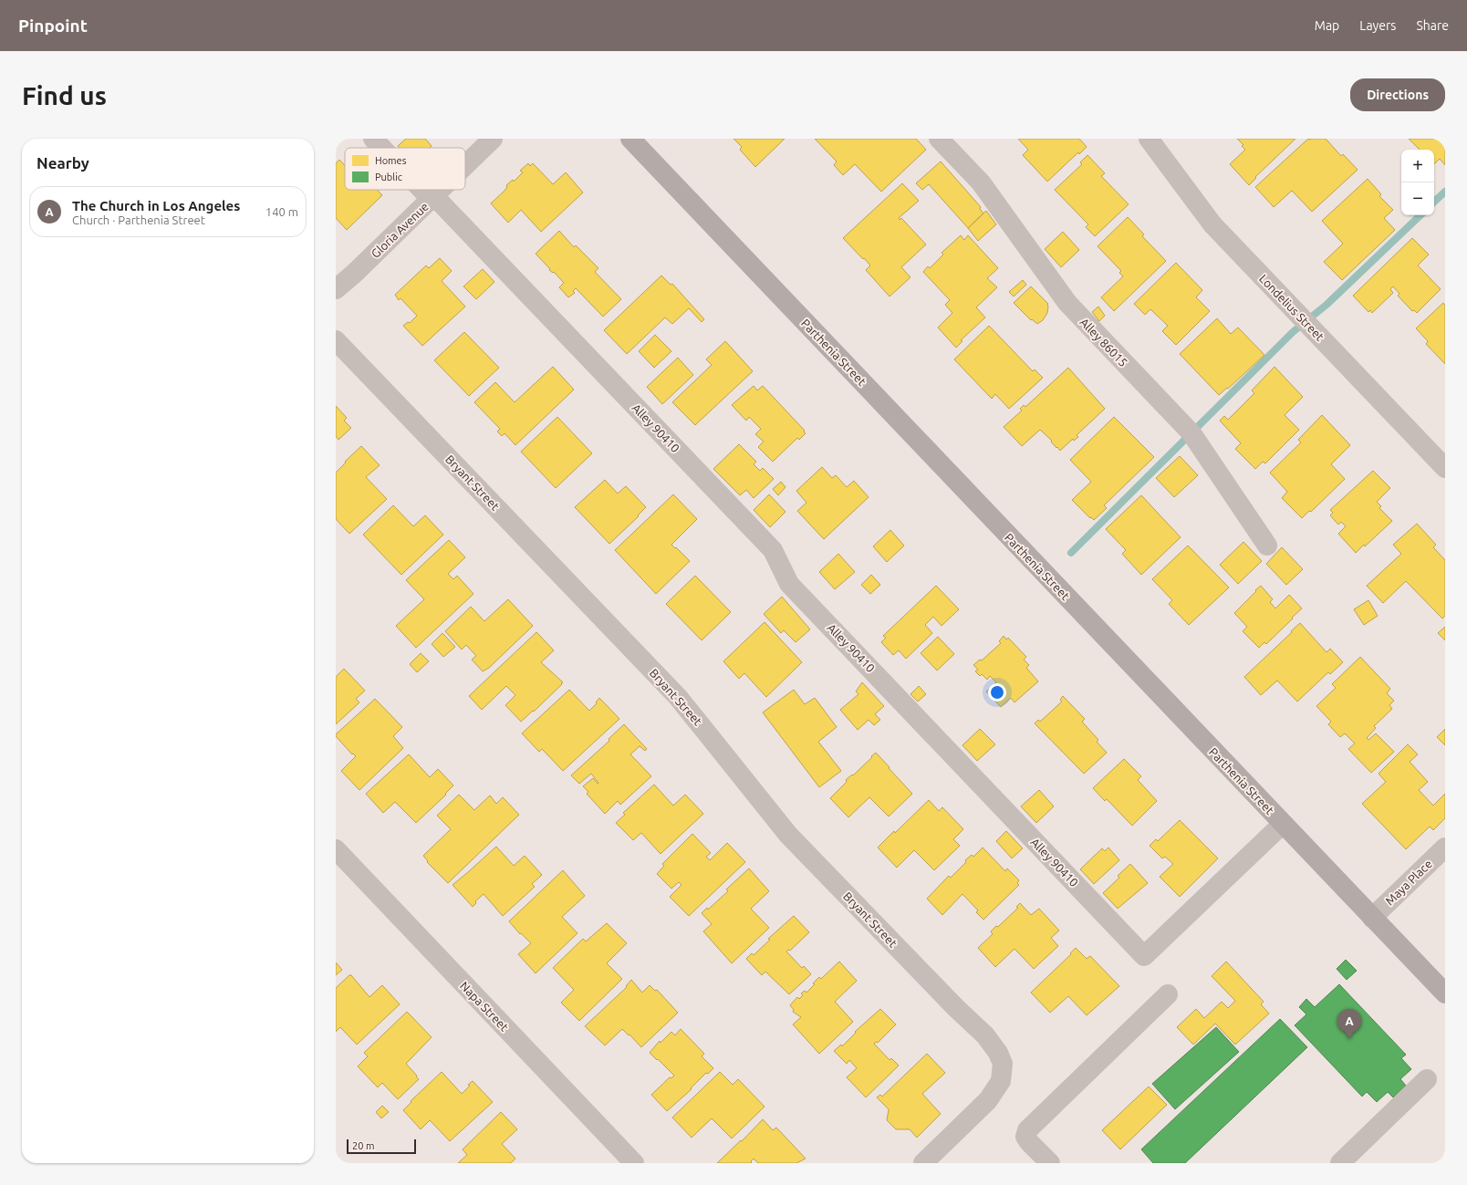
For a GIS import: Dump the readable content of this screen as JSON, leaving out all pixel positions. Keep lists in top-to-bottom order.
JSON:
{
  "streets": {
    "main road": ["Parthenia Street"],
    "street": [
      "Gloria Avenue",
      "Londelius Street",
      "Alley 86015",
      "Alley 90410",
      "Bryant Street",
      "Maya Place",
      "Napa Street"
    ]
  },
  "crossings": [
    ["Gloria Avenue", "Alley 90410"],
    ["Parthenia Street", "Alley 90410"],
    ["Parthenia Street", "Maya Place"]
  ],
  "legend": ["Homes", "Public"],
  "scale_bar": "20 m",
  "page": {
    "header": "Pinpoint",
    "nav": ["Map", "Layers", "Share"],
    "buttons": "Directions",
    "title": "Find us",
    "heading": "Nearby",
    "map_buttons": ["+", "−"],
    "list": [
      {
        "mark": "A",
        "name": "The Church in Los Angeles",
        "note": "Church · Parthenia Street",
        "value": "140 m"
      }
    ],
    "pins": "A",
    "scale": "20 m"
  }
}
